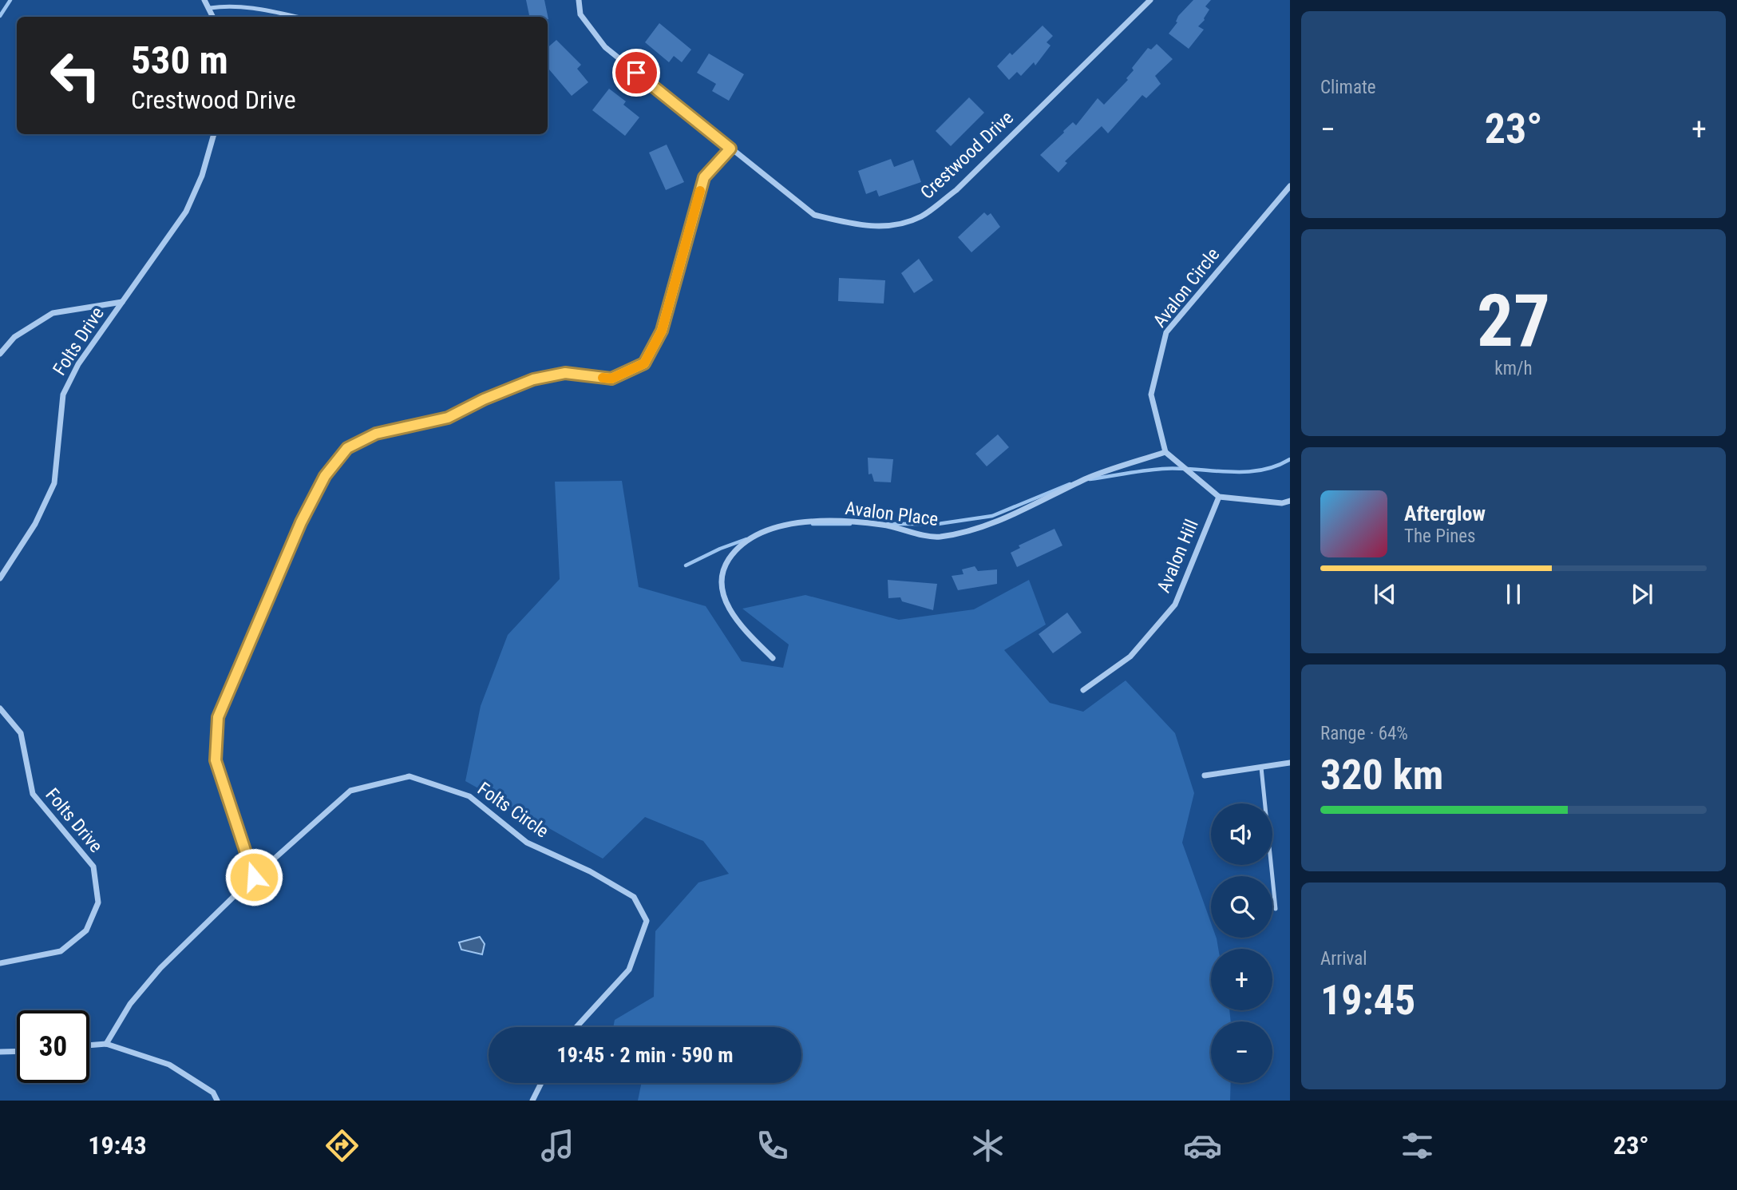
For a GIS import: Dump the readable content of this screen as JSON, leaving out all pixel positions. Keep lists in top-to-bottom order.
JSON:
{
  "streets": {
    "street": [
      "Crestwood Drive",
      "Avalon Circle",
      "Folts Drive",
      "Avalon Place",
      "Avalon Hill",
      "Folts Circle"
    ]
  },
  "crossings": [
    ["Avalon Circle", "Avalon Place"]
  ],
  "page": {
    "tile": [
      "Climate",
      ["27", "km/h"],
      ["Range · 64%", "320 km"],
      ["Arrival", "19:45"]
    ],
    "turn": ["530 m", "Crestwood Drive"],
    "heat": ["−", "23°", "+"],
    "song": ["Afterglow", "The Pines"],
    "map_buttons": ["+", "−"],
    "limit": "30",
    "trip": "19:45 · 2 min · 590 m",
    "tabs": ["19:43", "23°"]
  }
}
